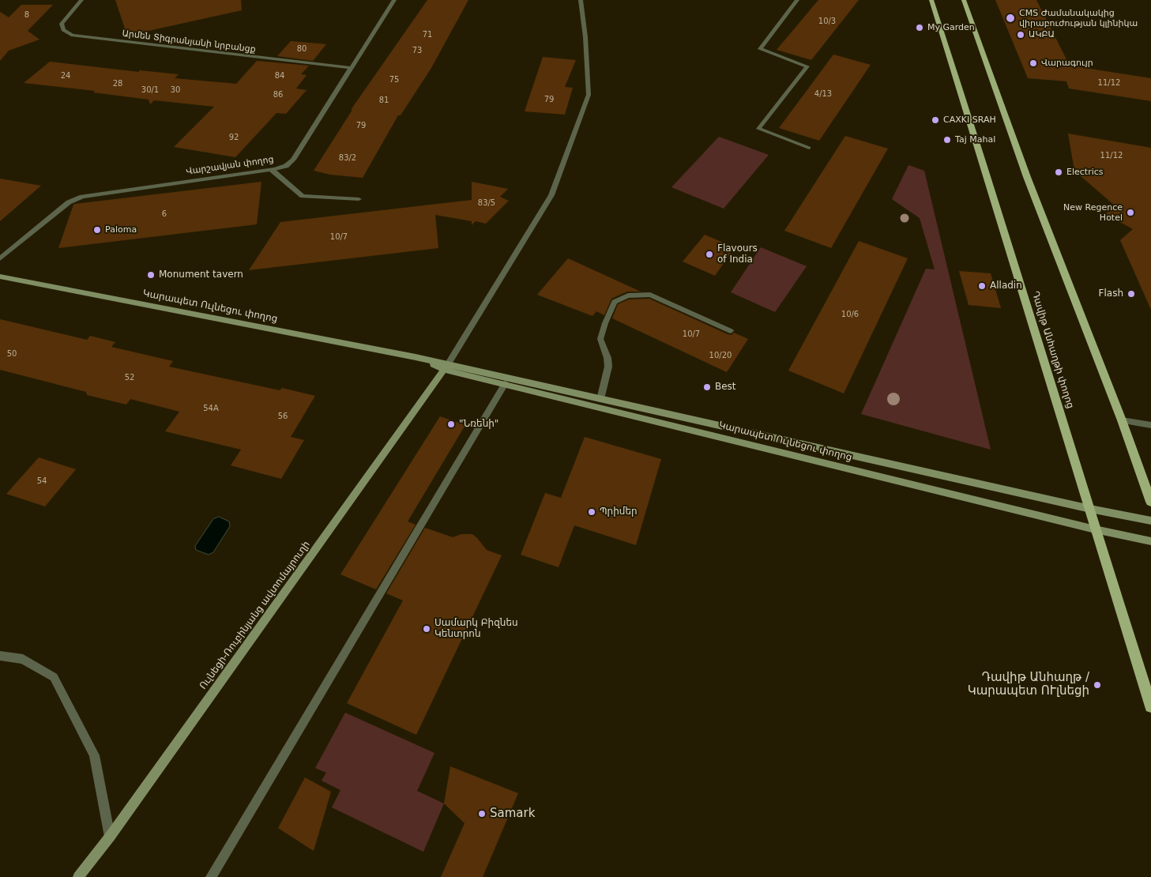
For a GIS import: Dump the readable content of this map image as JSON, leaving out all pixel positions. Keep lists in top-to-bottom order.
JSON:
{
  "streets": {
    "main road": ["Դավիթ Անհաղթի փողոց"],
    "street": [
      "Արմեն Տիգրանյանի նրբանցք",
      "Վարշավյան փողոց",
      "Կարապետ Ուլնեցու փողոց",
      "Ուլնեցի-Ռուբինյանց ավտոմայրուղի"
    ]
  },
  "crossings": [
    ["Արմեն Տիգրանյանի նրբանցք", "Վարշավյան փողոց"],
    ["Կարապետ Ուլնեցու փողոց", "Դավիթ Անհաղթի փողոց"],
    ["Կարապետ Ուլնեցու փողոց", "Ուլնեցի-Ռուբինյանց ավտոմայրուղի"]
  ],
  "places": [
    "CMS Ժամանակակից վիրաբուժության կլինիկա",
    "My Garden",
    "ԱԿԲԱ",
    "Վարագույր",
    "CAXKI SRAH",
    "Taj Mahal",
    "Electrics",
    "New Regence Hotel",
    "Paloma",
    "Flavours of India",
    "Monument tavern",
    "Alladin",
    "Flash",
    "Best",
    "\"Նռենի\"",
    "Պրիմեր",
    "Սամարկ Բիզնես Կենտրոն",
    "Դավիթ Անհաղթ / Կարապետ ՈՒլնեցի",
    "Samark"
  ],
  "house_numbers": [
    "8",
    "10/3",
    "71",
    "80",
    "73",
    "24",
    "84",
    "75",
    "11/12",
    "28",
    "30/1",
    "30",
    "4/13",
    "86",
    "79",
    "81",
    "79",
    "92",
    "11/12",
    "83/2",
    "83/5",
    "6",
    "10/7",
    "10/6",
    "10/7",
    "50",
    "10/20",
    "52",
    "54A",
    "56",
    "54"
  ]
}
